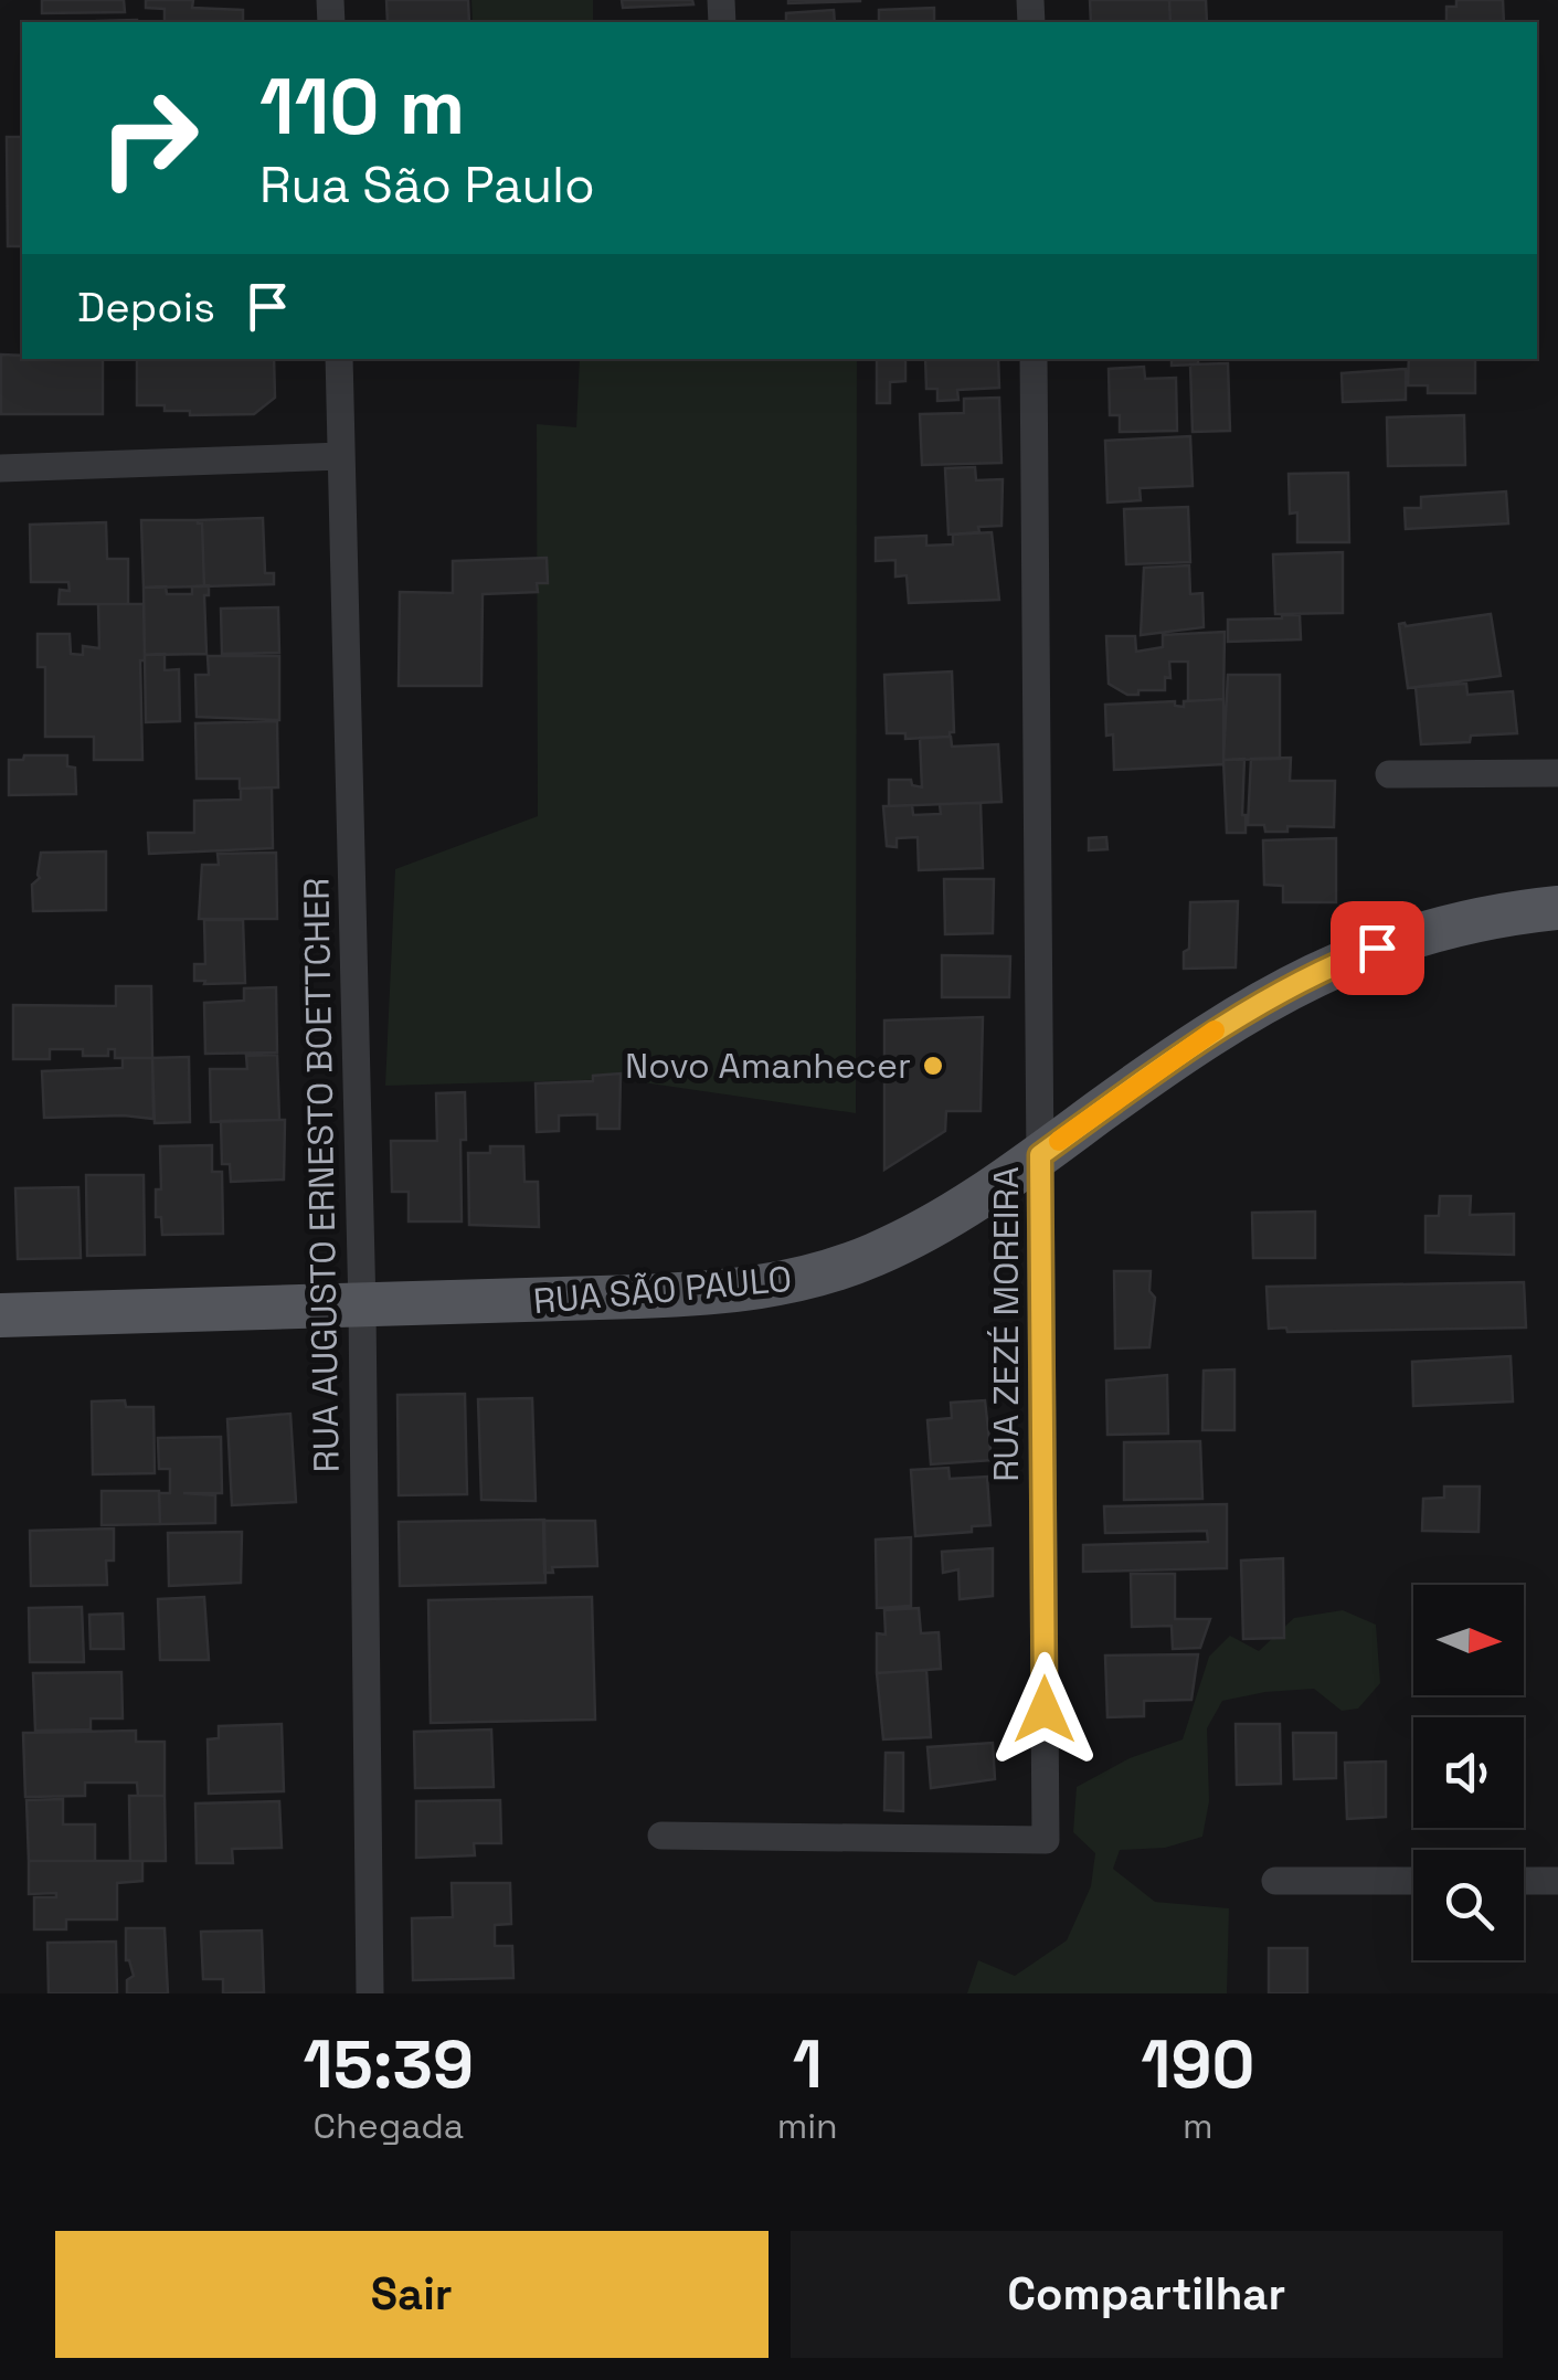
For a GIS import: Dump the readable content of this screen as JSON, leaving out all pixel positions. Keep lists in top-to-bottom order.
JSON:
{
  "streets": {
    "main road": ["RUA SÃO PAULO"],
    "street": ["RUA AUGUSTO ERNESTO BOETTCHER", "RUA ZEZÉ MOREIRA"]
  },
  "crossings": [
    ["RUA AUGUSTO ERNESTO BOETTCHER", "RUA SÃO PAULO"],
    ["RUA SÃO PAULO", "RUA ZEZÉ MOREIRA"]
  ],
  "places": ["Novo Amanhecer"],
  "north": "right",
  "page": {
    "turn": ["110 m", "Rua São Paulo"],
    "then": "Depois",
    "eta": [
      "15:39",
      "Chegada",
      "1",
      "min",
      "190",
      "m"
    ],
    "buttons": ["Sair", "Compartilhar"]
  }
}
